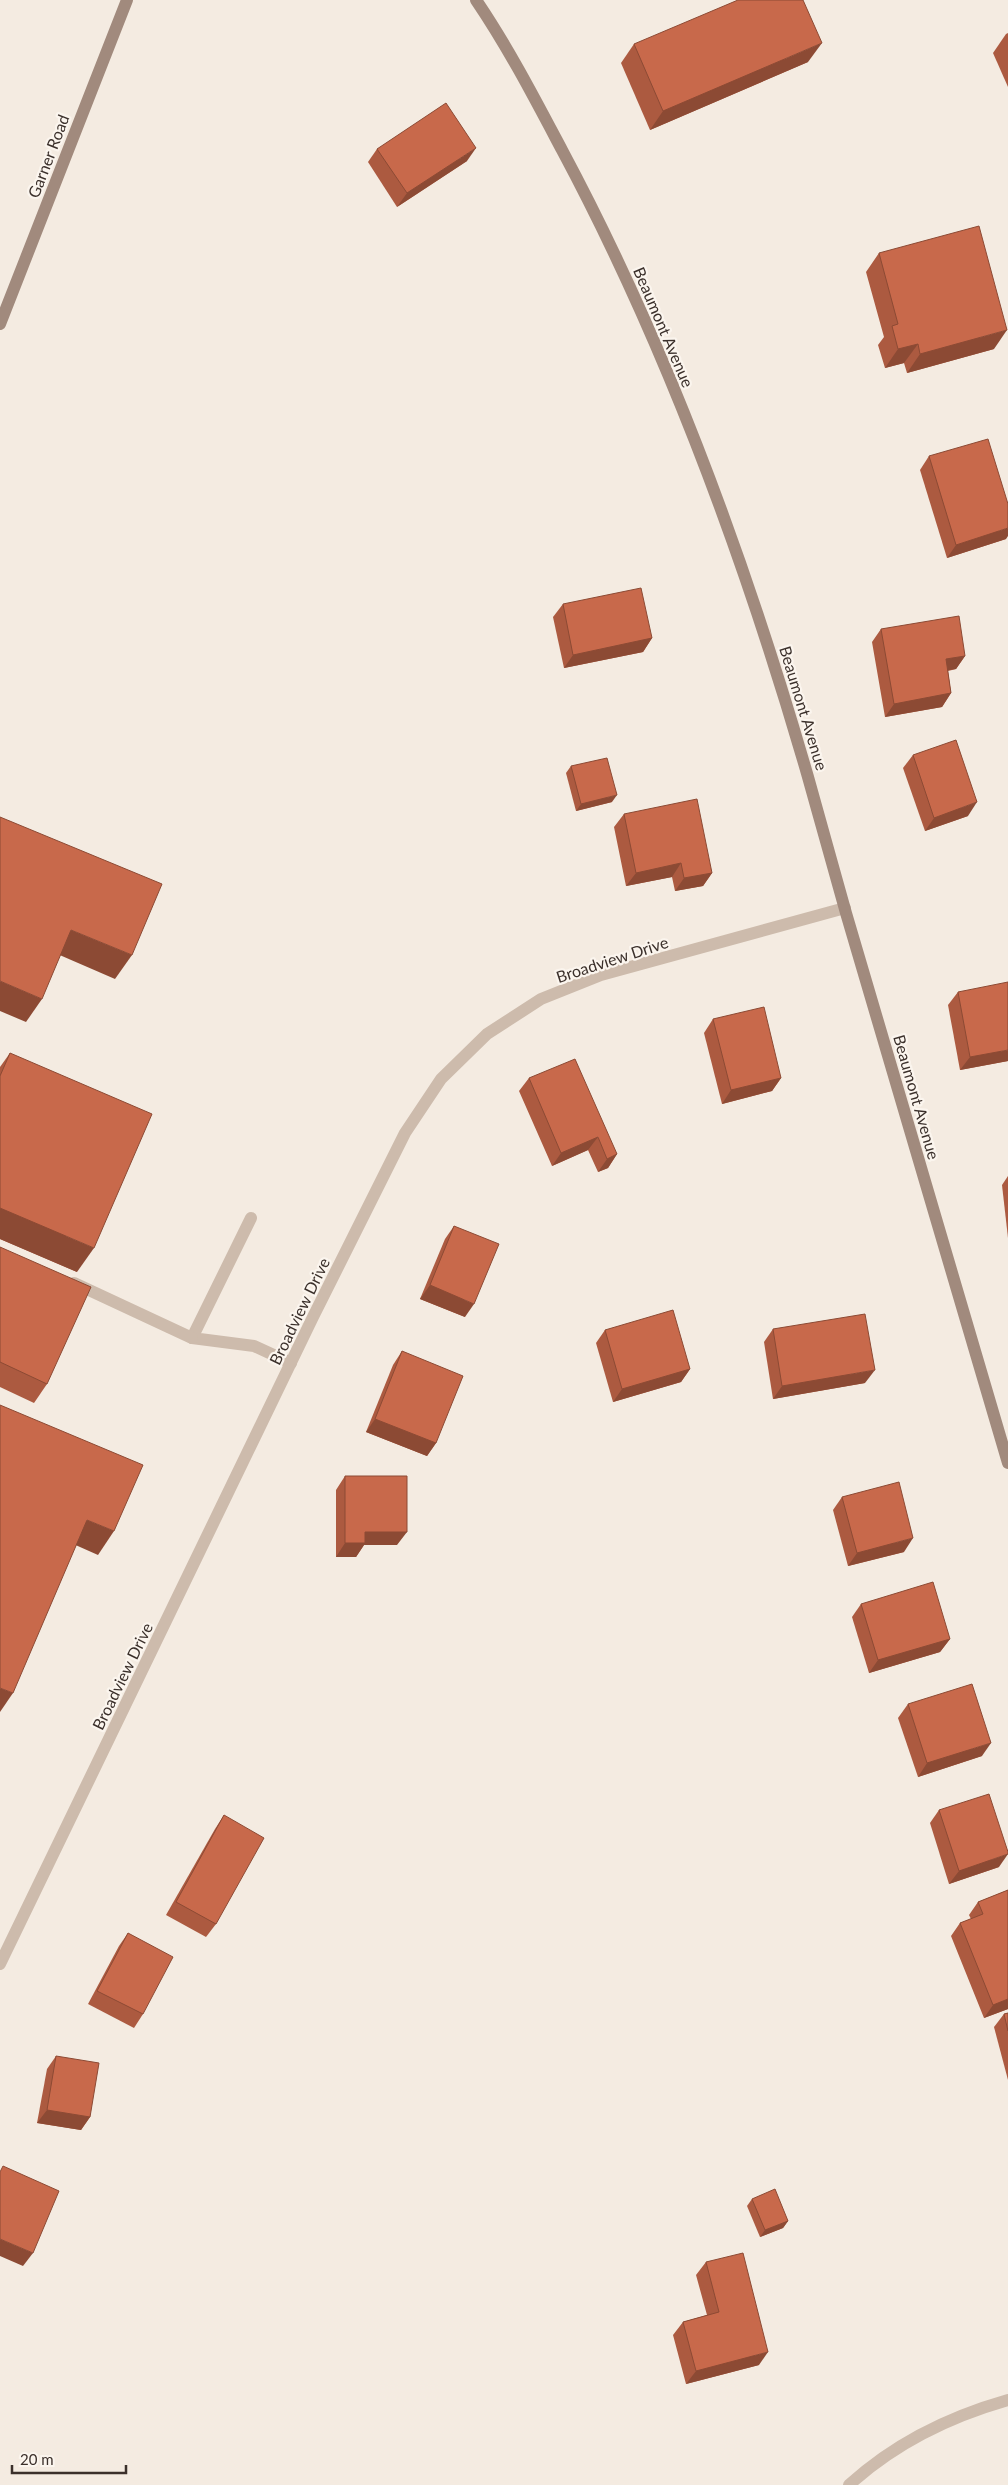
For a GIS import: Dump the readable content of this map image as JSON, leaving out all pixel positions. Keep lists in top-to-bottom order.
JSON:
{
  "streets": {
    "street": ["Garner Road", "Beaumont Avenue", "Broadview Drive"]
  },
  "crossings": [
    ["Beaumont Avenue", "Broadview Drive"]
  ],
  "scale_bar": "20 m"
}
